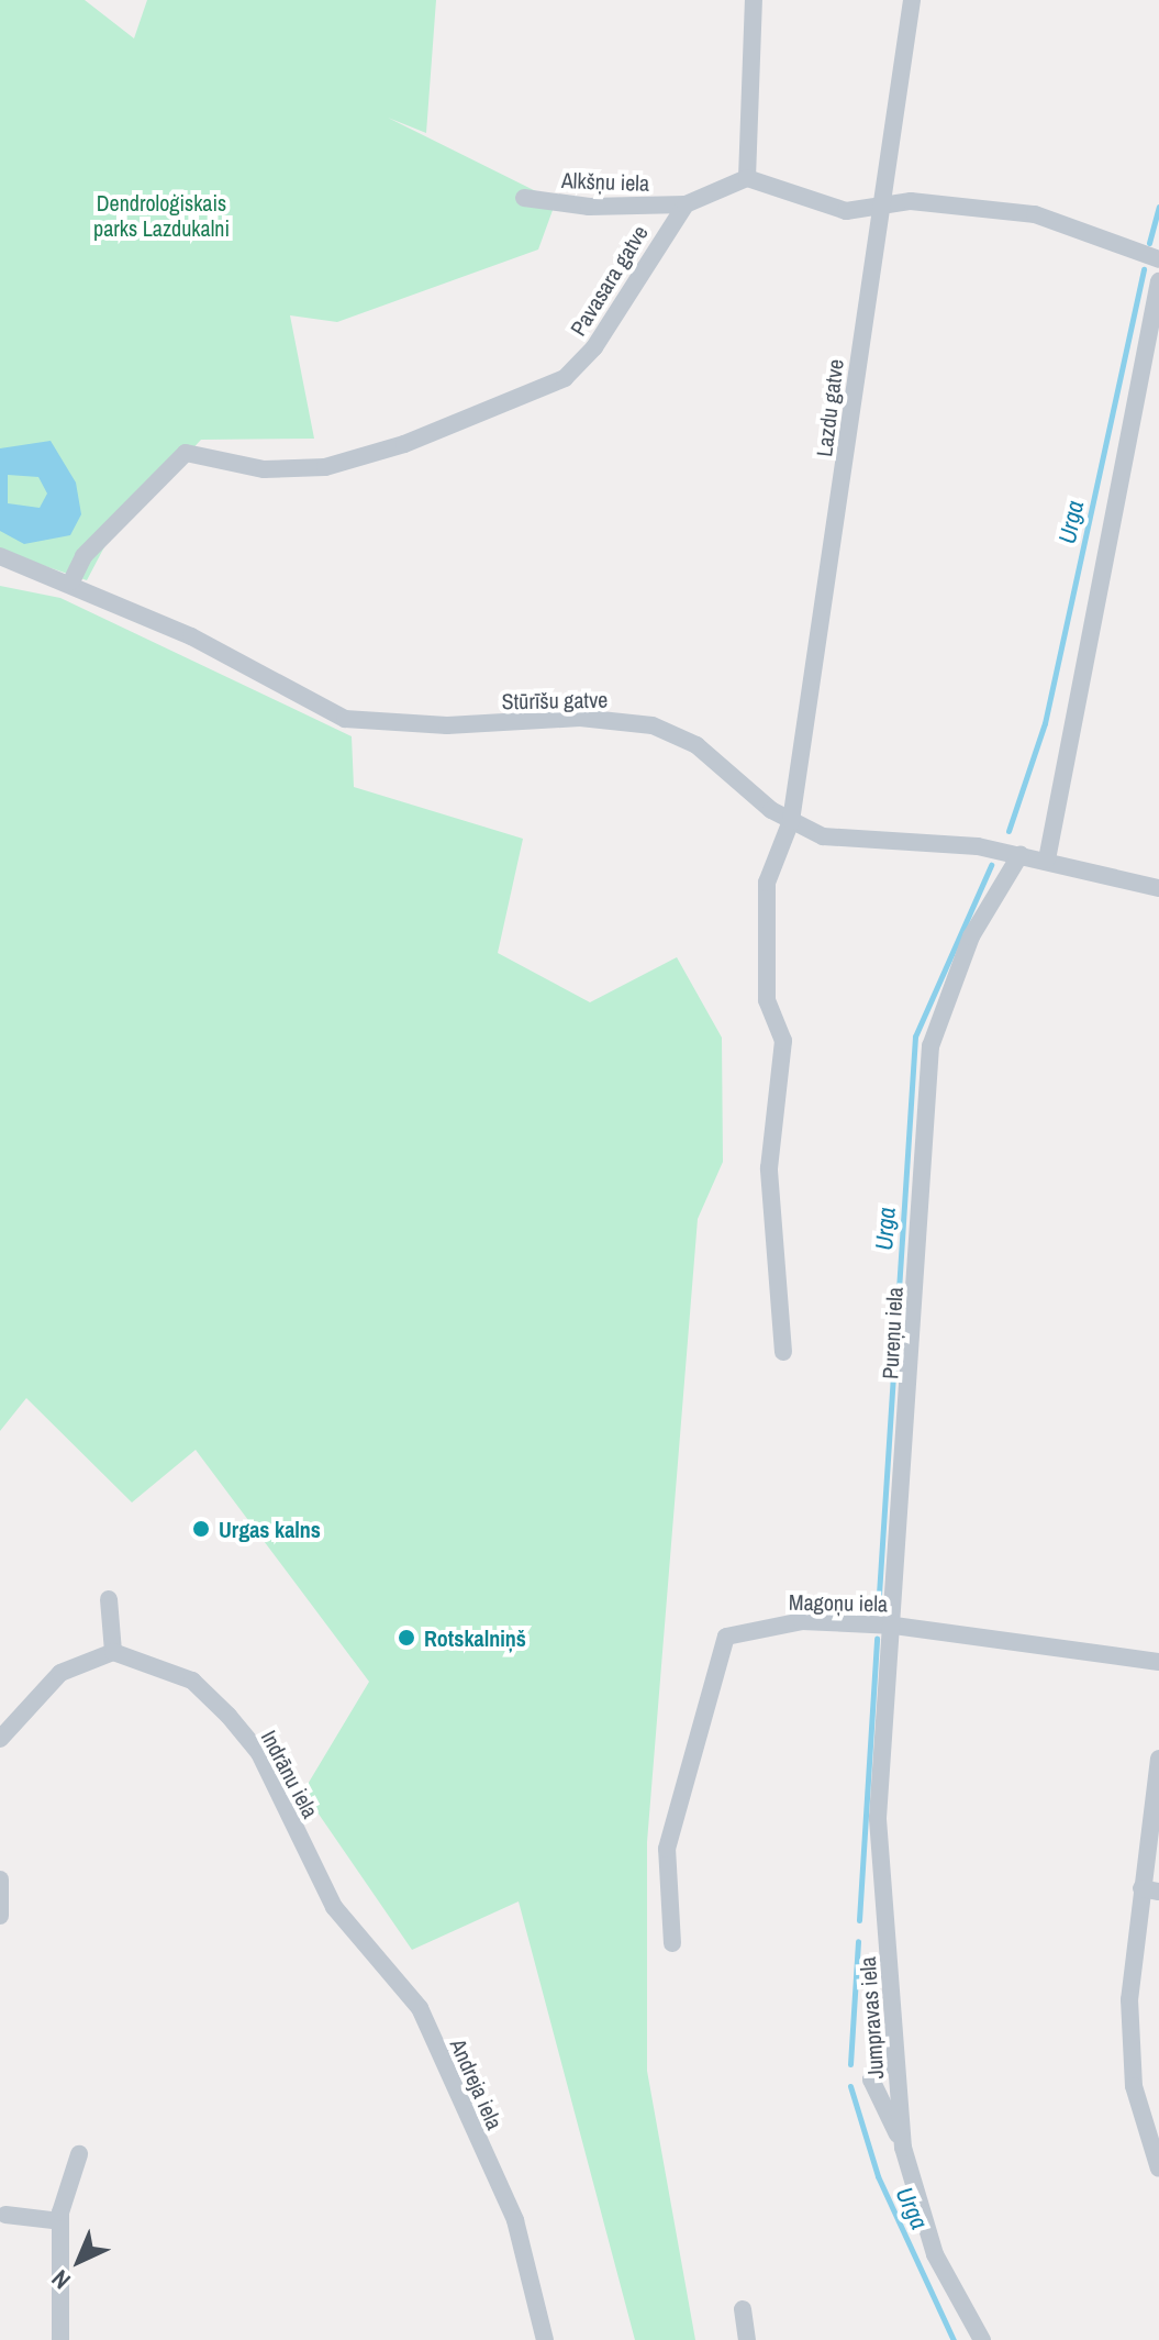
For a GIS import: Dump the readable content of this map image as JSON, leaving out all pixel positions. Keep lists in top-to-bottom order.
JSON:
{
  "streets": {
    "street": [
      "Alkšņu iela",
      "Pavasara gatve",
      "Lazdu gatve",
      "Stūrīšu gatve",
      "Pureņu iela",
      "Magoņu iela",
      "Indrānu iela",
      "Jumpravas iela",
      "Andreja iela"
    ]
  },
  "crossings": [
    ["Alkšņu iela", "Pavasara gatve"],
    ["Pavasara gatve", "Stūrīšu gatve"],
    ["Lazdu gatve", "Stūrīšu gatve"],
    ["Stūrīšu gatve", "Pureņu iela"],
    ["Pureņu iela", "Magoņu iela"],
    ["Pureņu iela", "Jumpravas iela"],
    ["Magoņu iela", "Jumpravas iela"],
    ["Indrānu iela", "Andreja iela"]
  ],
  "water": ["Urga"],
  "parks": ["Dendroloģiskais parks Lazdukalni"],
  "places": ["Urgas kalns", "Rotskalniņš"],
  "north": "bottom left"
}
